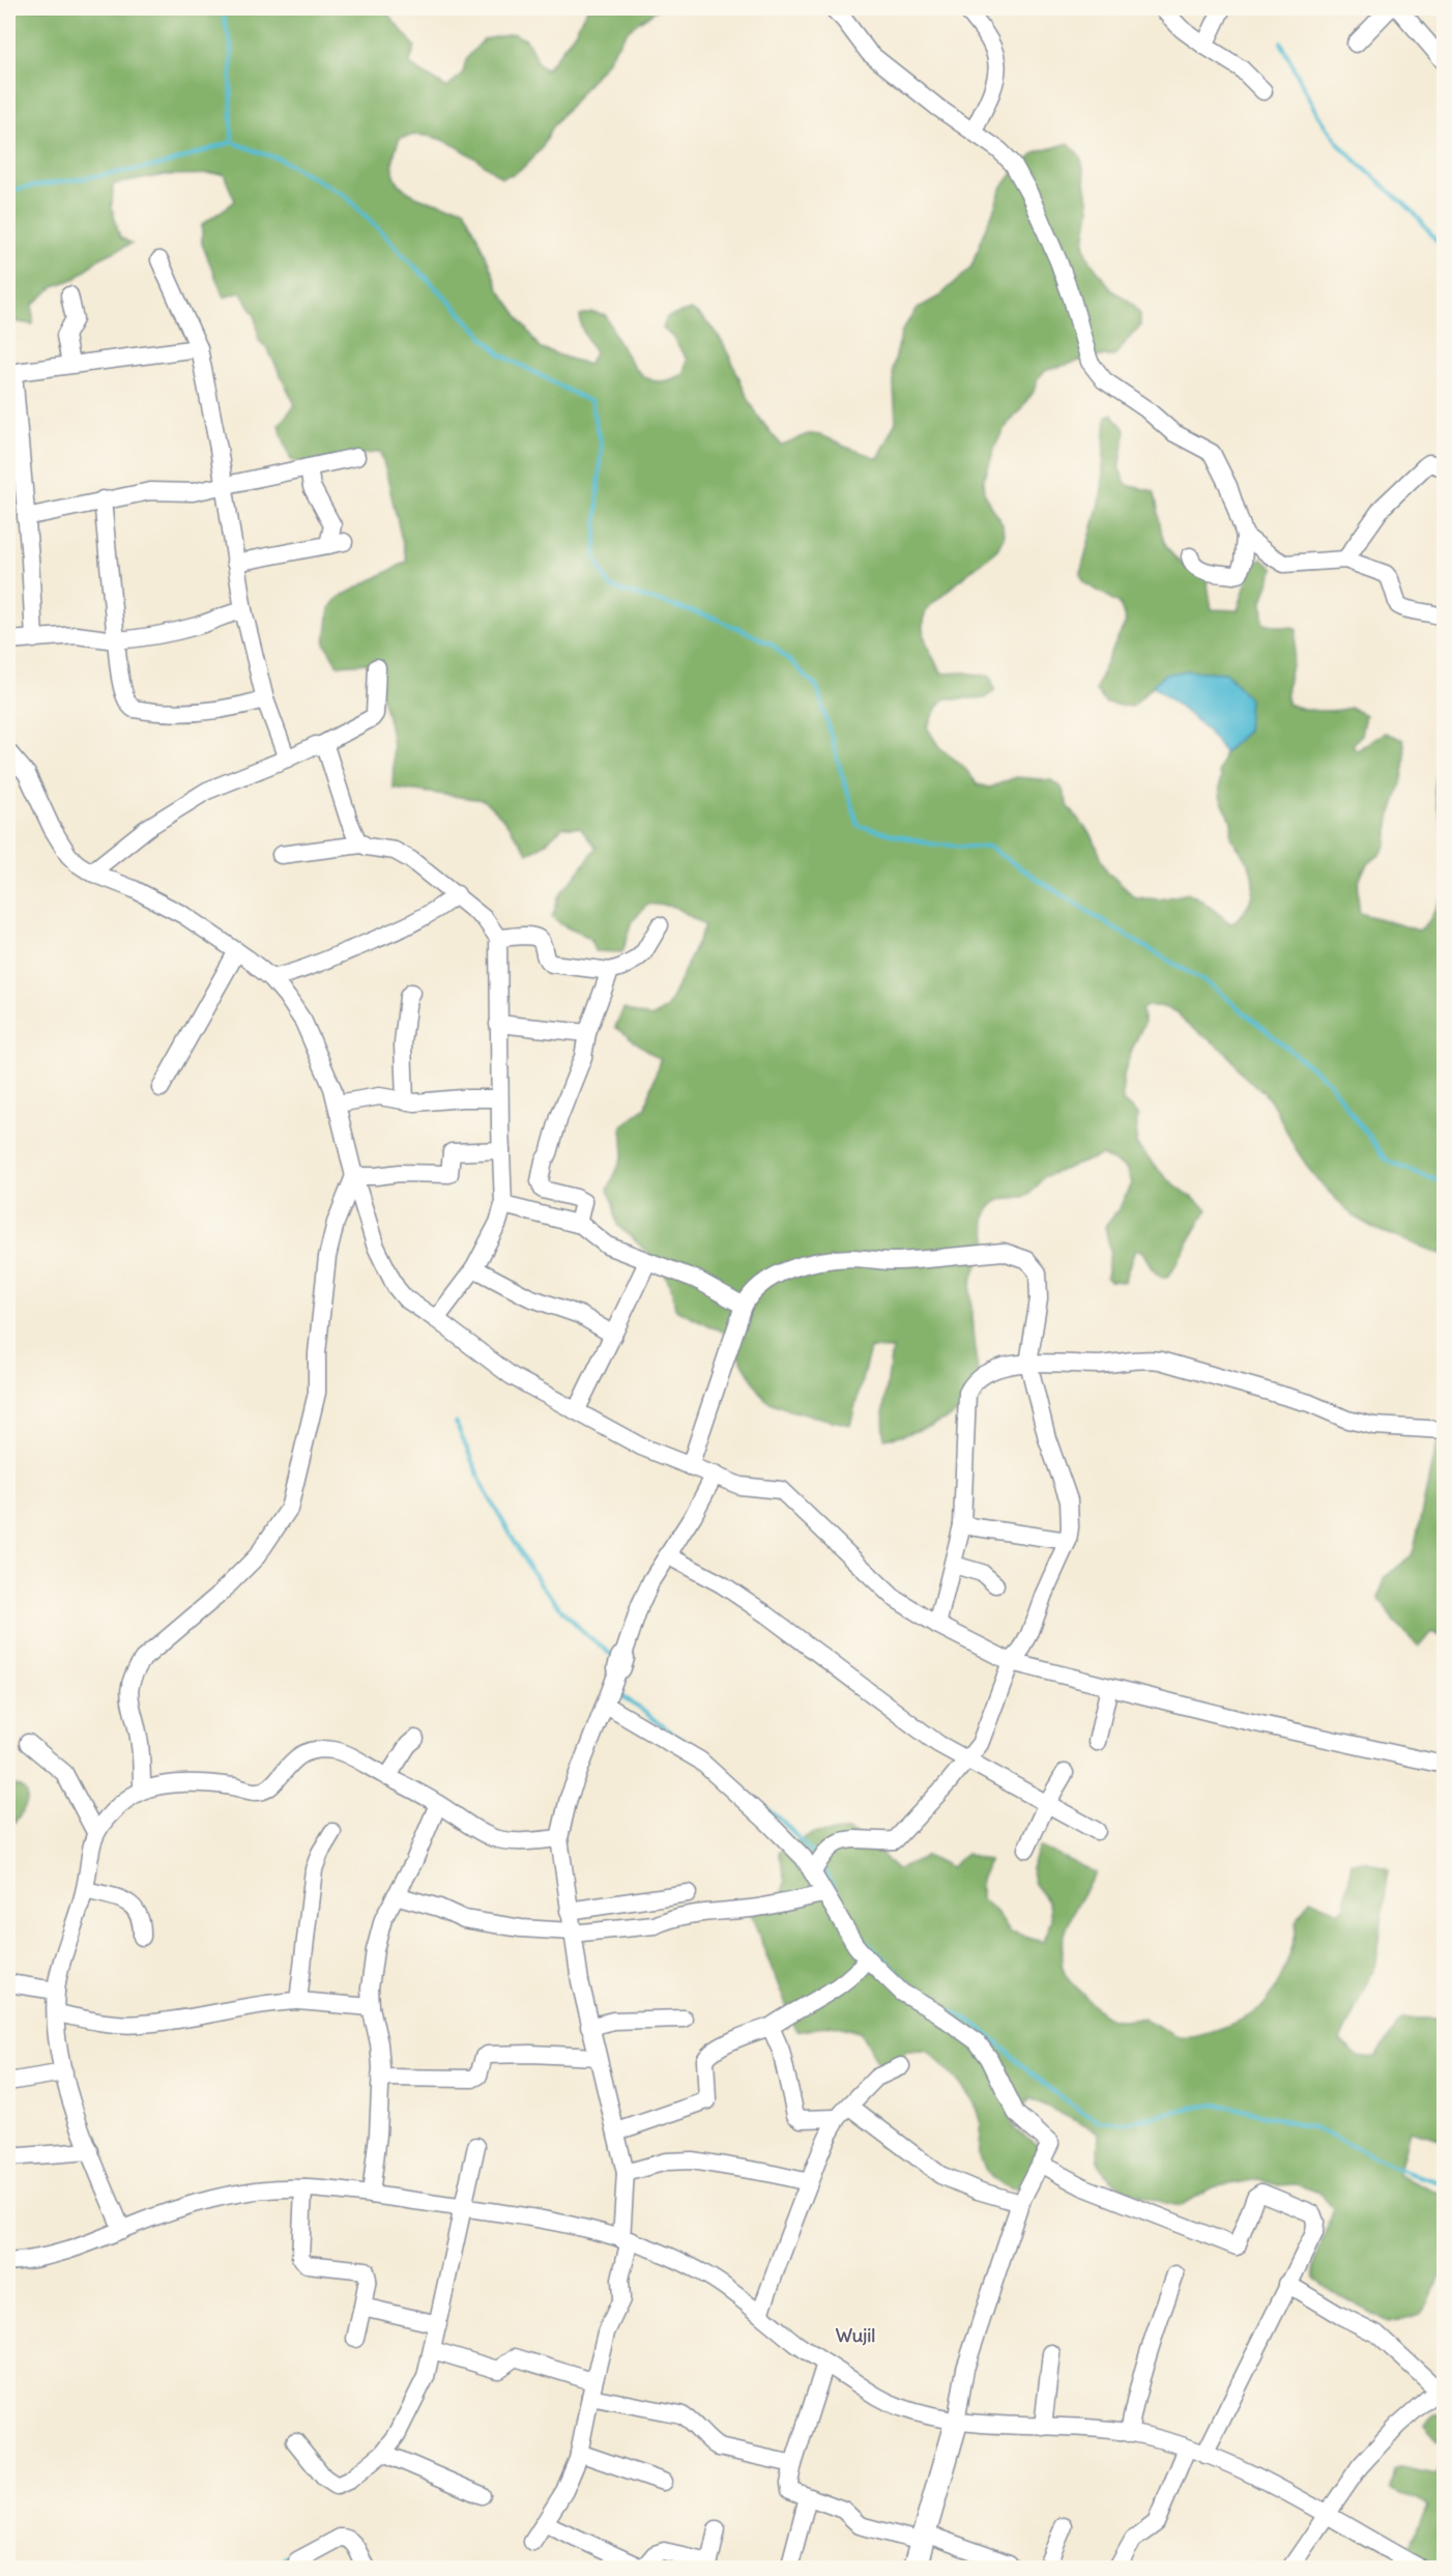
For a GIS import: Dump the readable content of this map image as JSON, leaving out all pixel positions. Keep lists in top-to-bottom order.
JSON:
{
  "districts": ["Wujil"]
}
